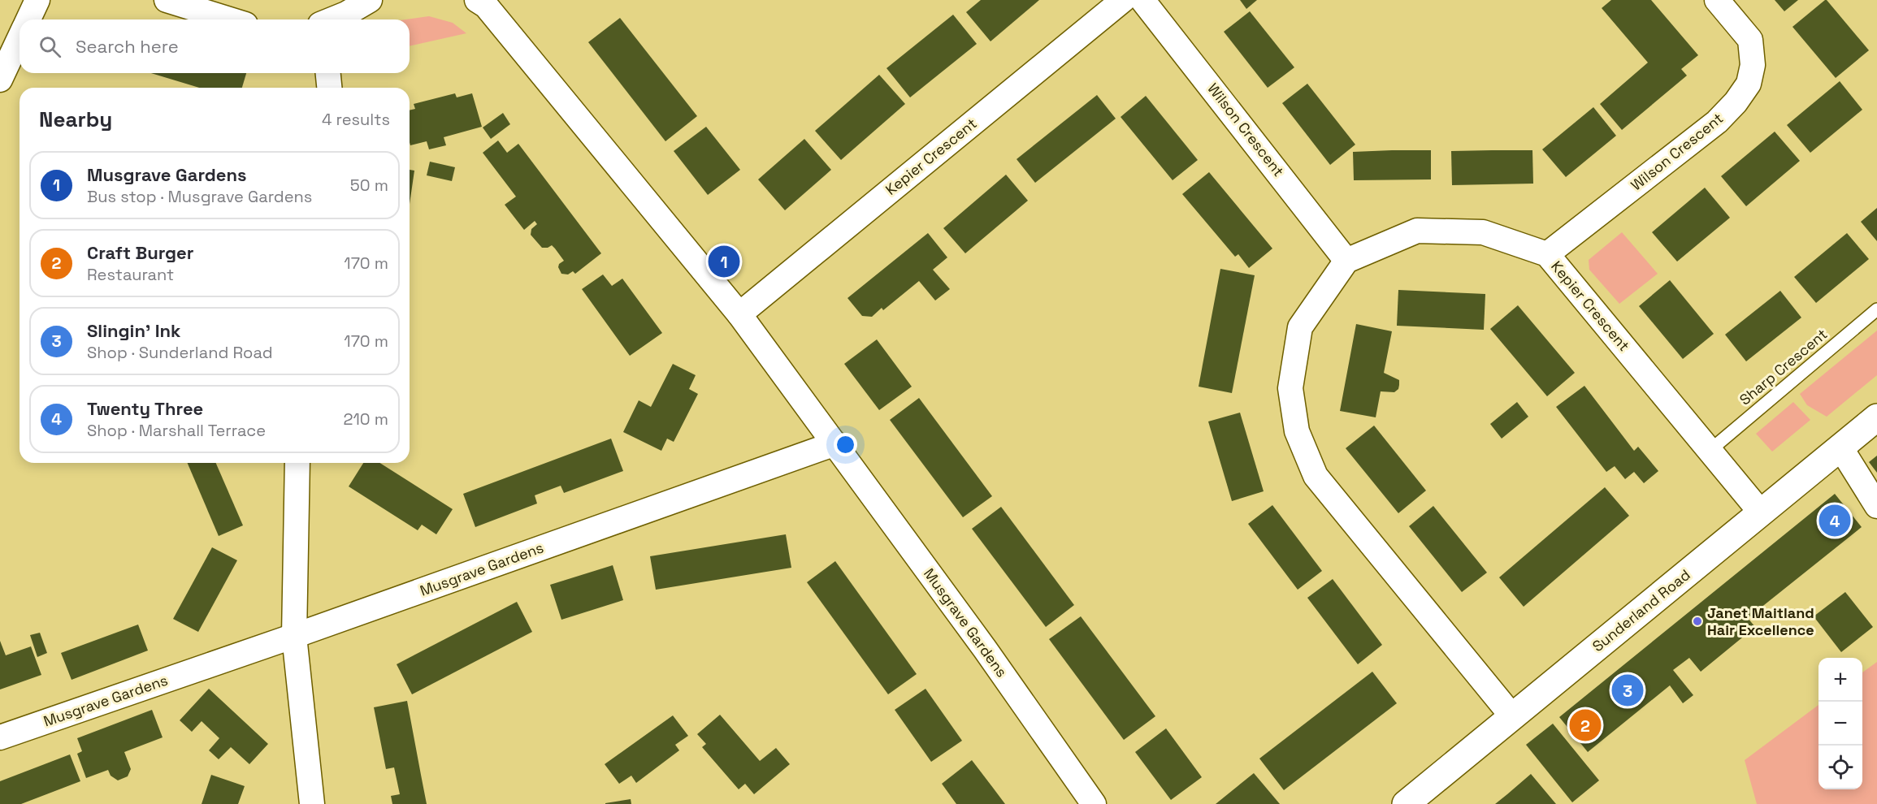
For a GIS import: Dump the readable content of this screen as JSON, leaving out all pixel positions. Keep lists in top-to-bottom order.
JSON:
{
  "streets": {
    "street": [
      "Wilson Crescent",
      "Kepier Crescent",
      "Musgrave Gardens",
      "Sunderland Road"
    ],
    "lane": ["Sharp Crescent"]
  },
  "crossings": [
    ["Wilson Crescent", "Kepier Crescent"],
    ["Kepier Crescent", "Sharp Crescent"],
    ["Kepier Crescent", "Musgrave Gardens"],
    ["Kepier Crescent", "Sunderland Road"]
  ],
  "places": ["Janet Maitland Hair Excellence"],
  "page": {
    "search": "Search here",
    "heading": ["Nearby", "4 results"],
    "list": [
      {
        "mark": "1",
        "name": "Musgrave Gardens",
        "note": "Bus stop · Musgrave Gardens",
        "value": "50 m"
      },
      {
        "mark": "2",
        "name": "Craft Burger",
        "note": "Restaurant",
        "value": "170 m"
      },
      {
        "mark": "3",
        "name": "Slingin' Ink",
        "note": "Shop · Sunderland Road",
        "value": "170 m"
      },
      {
        "mark": "4",
        "name": "Twenty Three",
        "note": "Shop · Marshall Terrace",
        "value": "210 m"
      }
    ],
    "pins": [
      "1",
      "4",
      "3",
      "2"
    ],
    "map_buttons": ["+", "−"]
  }
}
